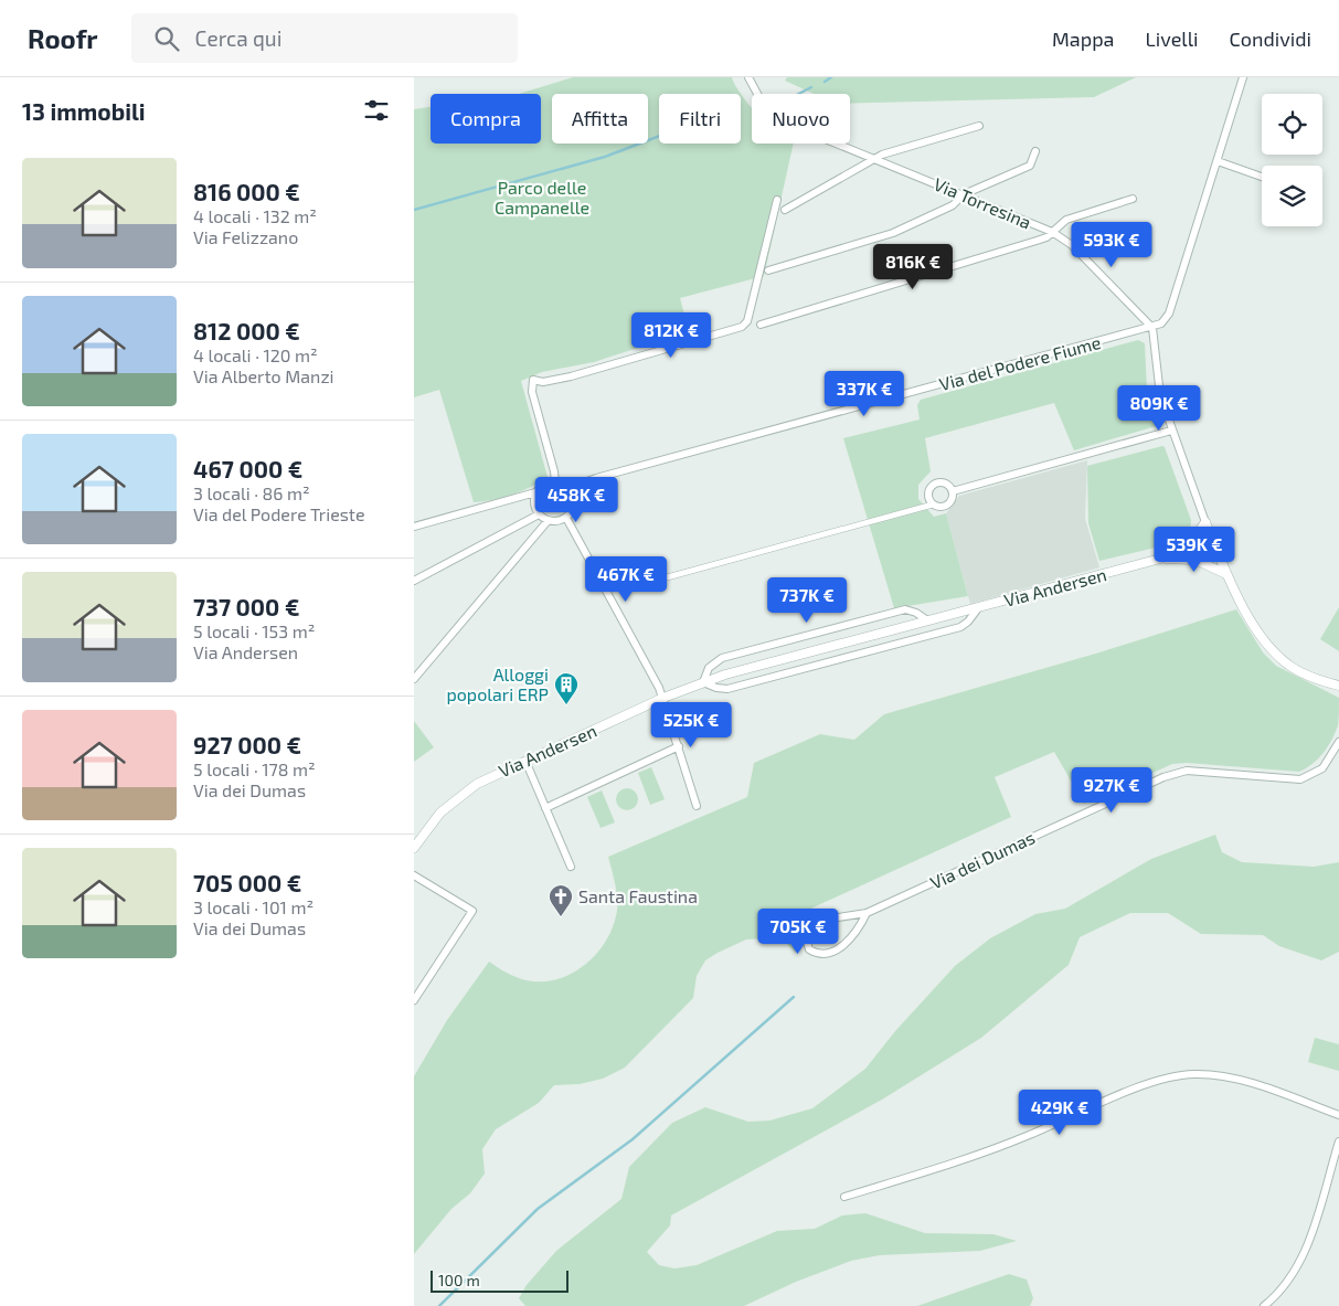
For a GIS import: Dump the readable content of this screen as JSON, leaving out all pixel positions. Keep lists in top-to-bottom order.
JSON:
{
  "streets": {
    "street": [
      "Via Torresina",
      "Via del Podere Fiume",
      "Via Andersen",
      "Via dei Dumas"
    ]
  },
  "crossings": [
    ["Via Torresina", "Via del Podere Fiume"]
  ],
  "parks": ["Parco delle Campanelle"],
  "places": {
    "building": ["Alloggi popolari ERP"],
    "church": ["Santa Faustina"]
  },
  "scale_bar": "100 m",
  "page": {
    "header": "Roofr",
    "search": "Cerca qui",
    "nav": ["Mappa", "Livelli", "Condividi"],
    "heading": "13 immobili",
    "chip": [
      "Compra",
      "Affitta",
      "Filtri",
      "Nuovo"
    ],
    "list": [
      {
        "name": "816 000 €",
        "note": "4 locali · 132 m² · Via Felizzano"
      },
      {
        "name": "812 000 €",
        "note": "4 locali · 120 m² · Via Alberto Manzi"
      },
      {
        "name": "467 000 €",
        "note": "3 locali · 86 m² · Via del Podere Trieste"
      },
      {
        "name": "737 000 €",
        "note": "5 locali · 153 m² · Via Andersen"
      },
      {
        "name": "927 000 €",
        "note": "5 locali · 178 m² · Via dei Dumas"
      },
      {
        "name": "705 000 €",
        "note": "3 locali · 101 m² · Via dei Dumas"
      }
    ],
    "price": [
      "593K €",
      "816K €",
      "812K €",
      "337K €",
      "809K €",
      "458K €",
      "539K €",
      "467K €",
      "737K €",
      "525K €",
      "927K €",
      "705K €",
      "429K €"
    ],
    "scale": "100 m"
  }
}
